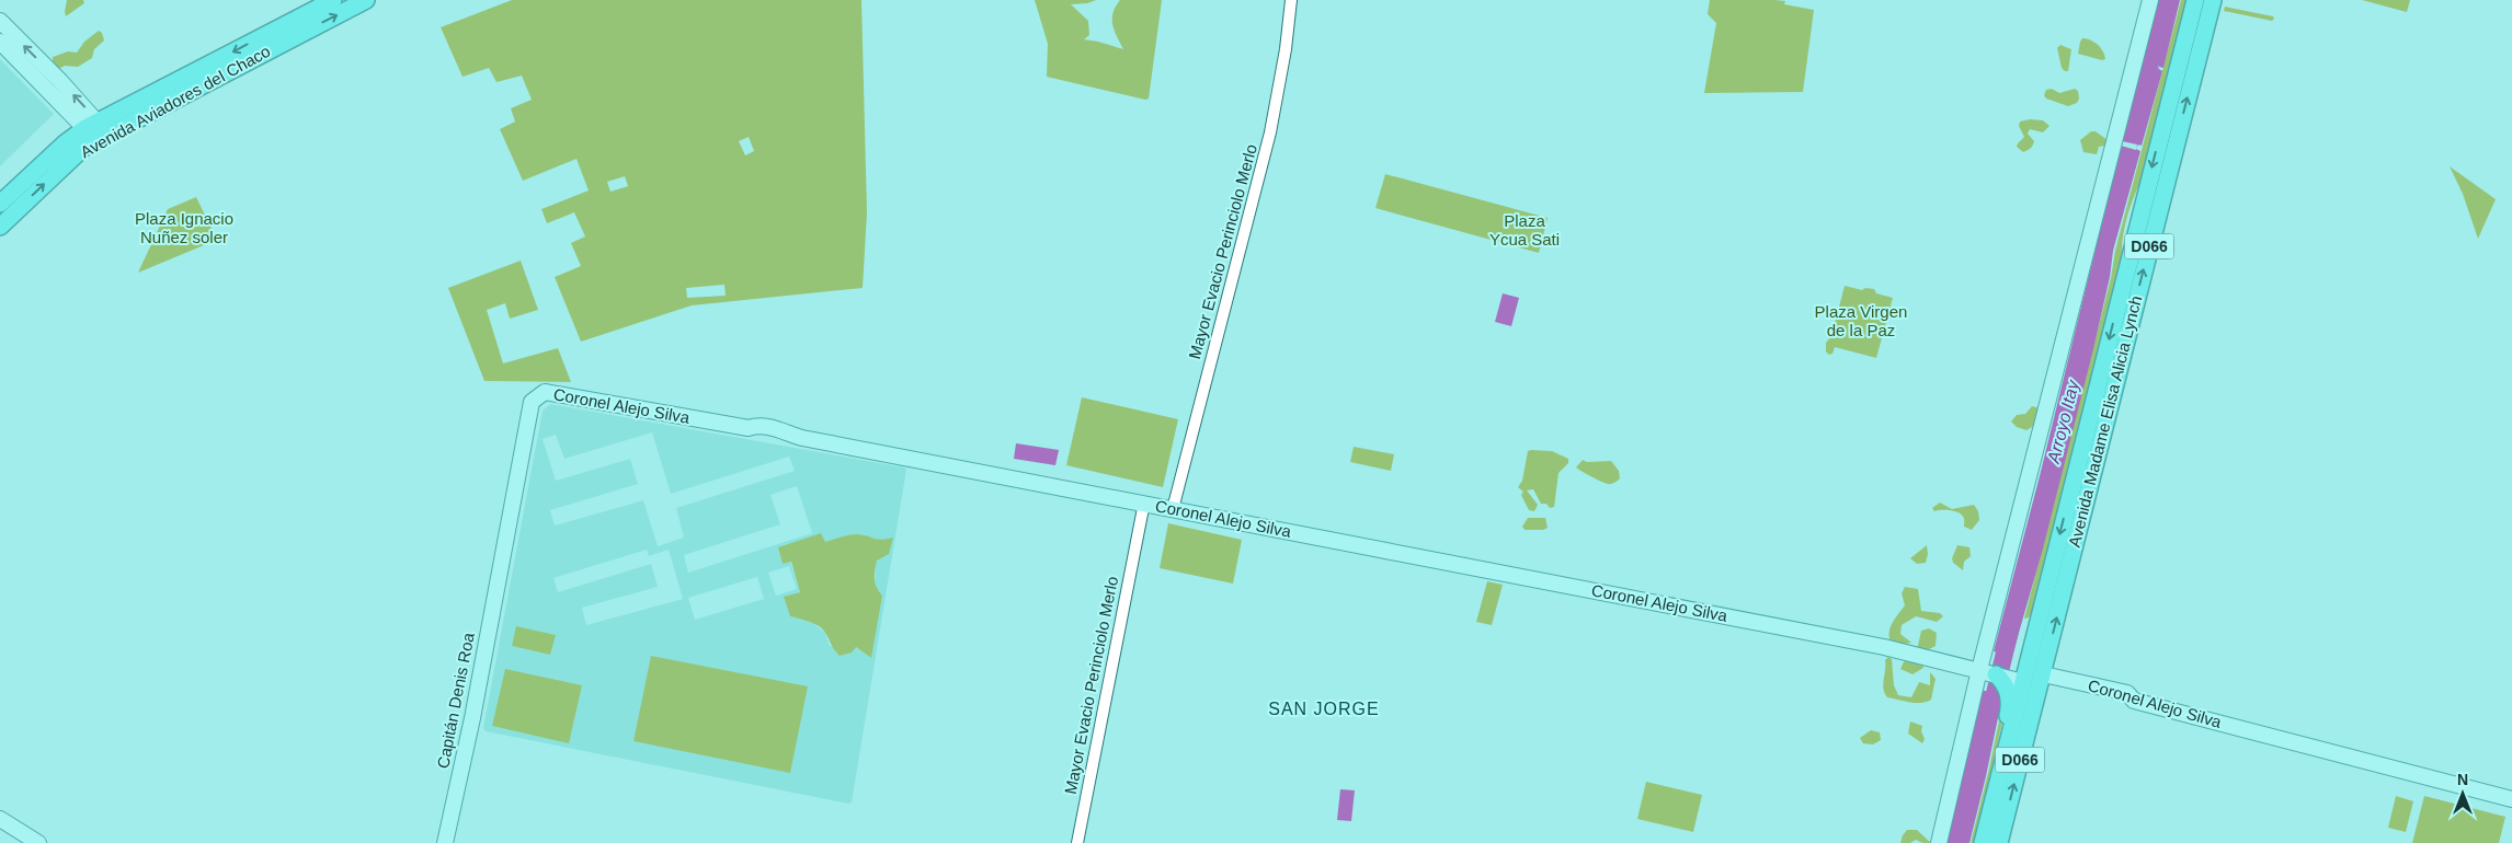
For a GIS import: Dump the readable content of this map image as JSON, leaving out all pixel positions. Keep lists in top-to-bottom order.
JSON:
{
  "streets": {
    "highway": [
      "Avenida Aviadores del Chaco",
      "D066",
      "Coronel Alejo Silva",
      "Avenida Madame Elisa Alicia Lynch"
    ],
    "main road": ["Capitán Denis Roa"],
    "street": ["Mayor Evacio Perinciolo Merlo"]
  },
  "crossings": [
    ["Mayor Evacio Perinciolo Merlo", "Coronel Alejo Silva"],
    ["Coronel Alejo Silva", "Avenida Madame Elisa Alicia Lynch"],
    ["Coronel Alejo Silva", "Capitán Denis Roa"]
  ],
  "districts": ["SAN JORGE"],
  "water": ["Arroyo Itay"],
  "parks": ["Plaza Ignacio Nuñez soler", "Plaza Ycua Sati", "Plaza Virgen de la Paz"],
  "north": "top"
}
